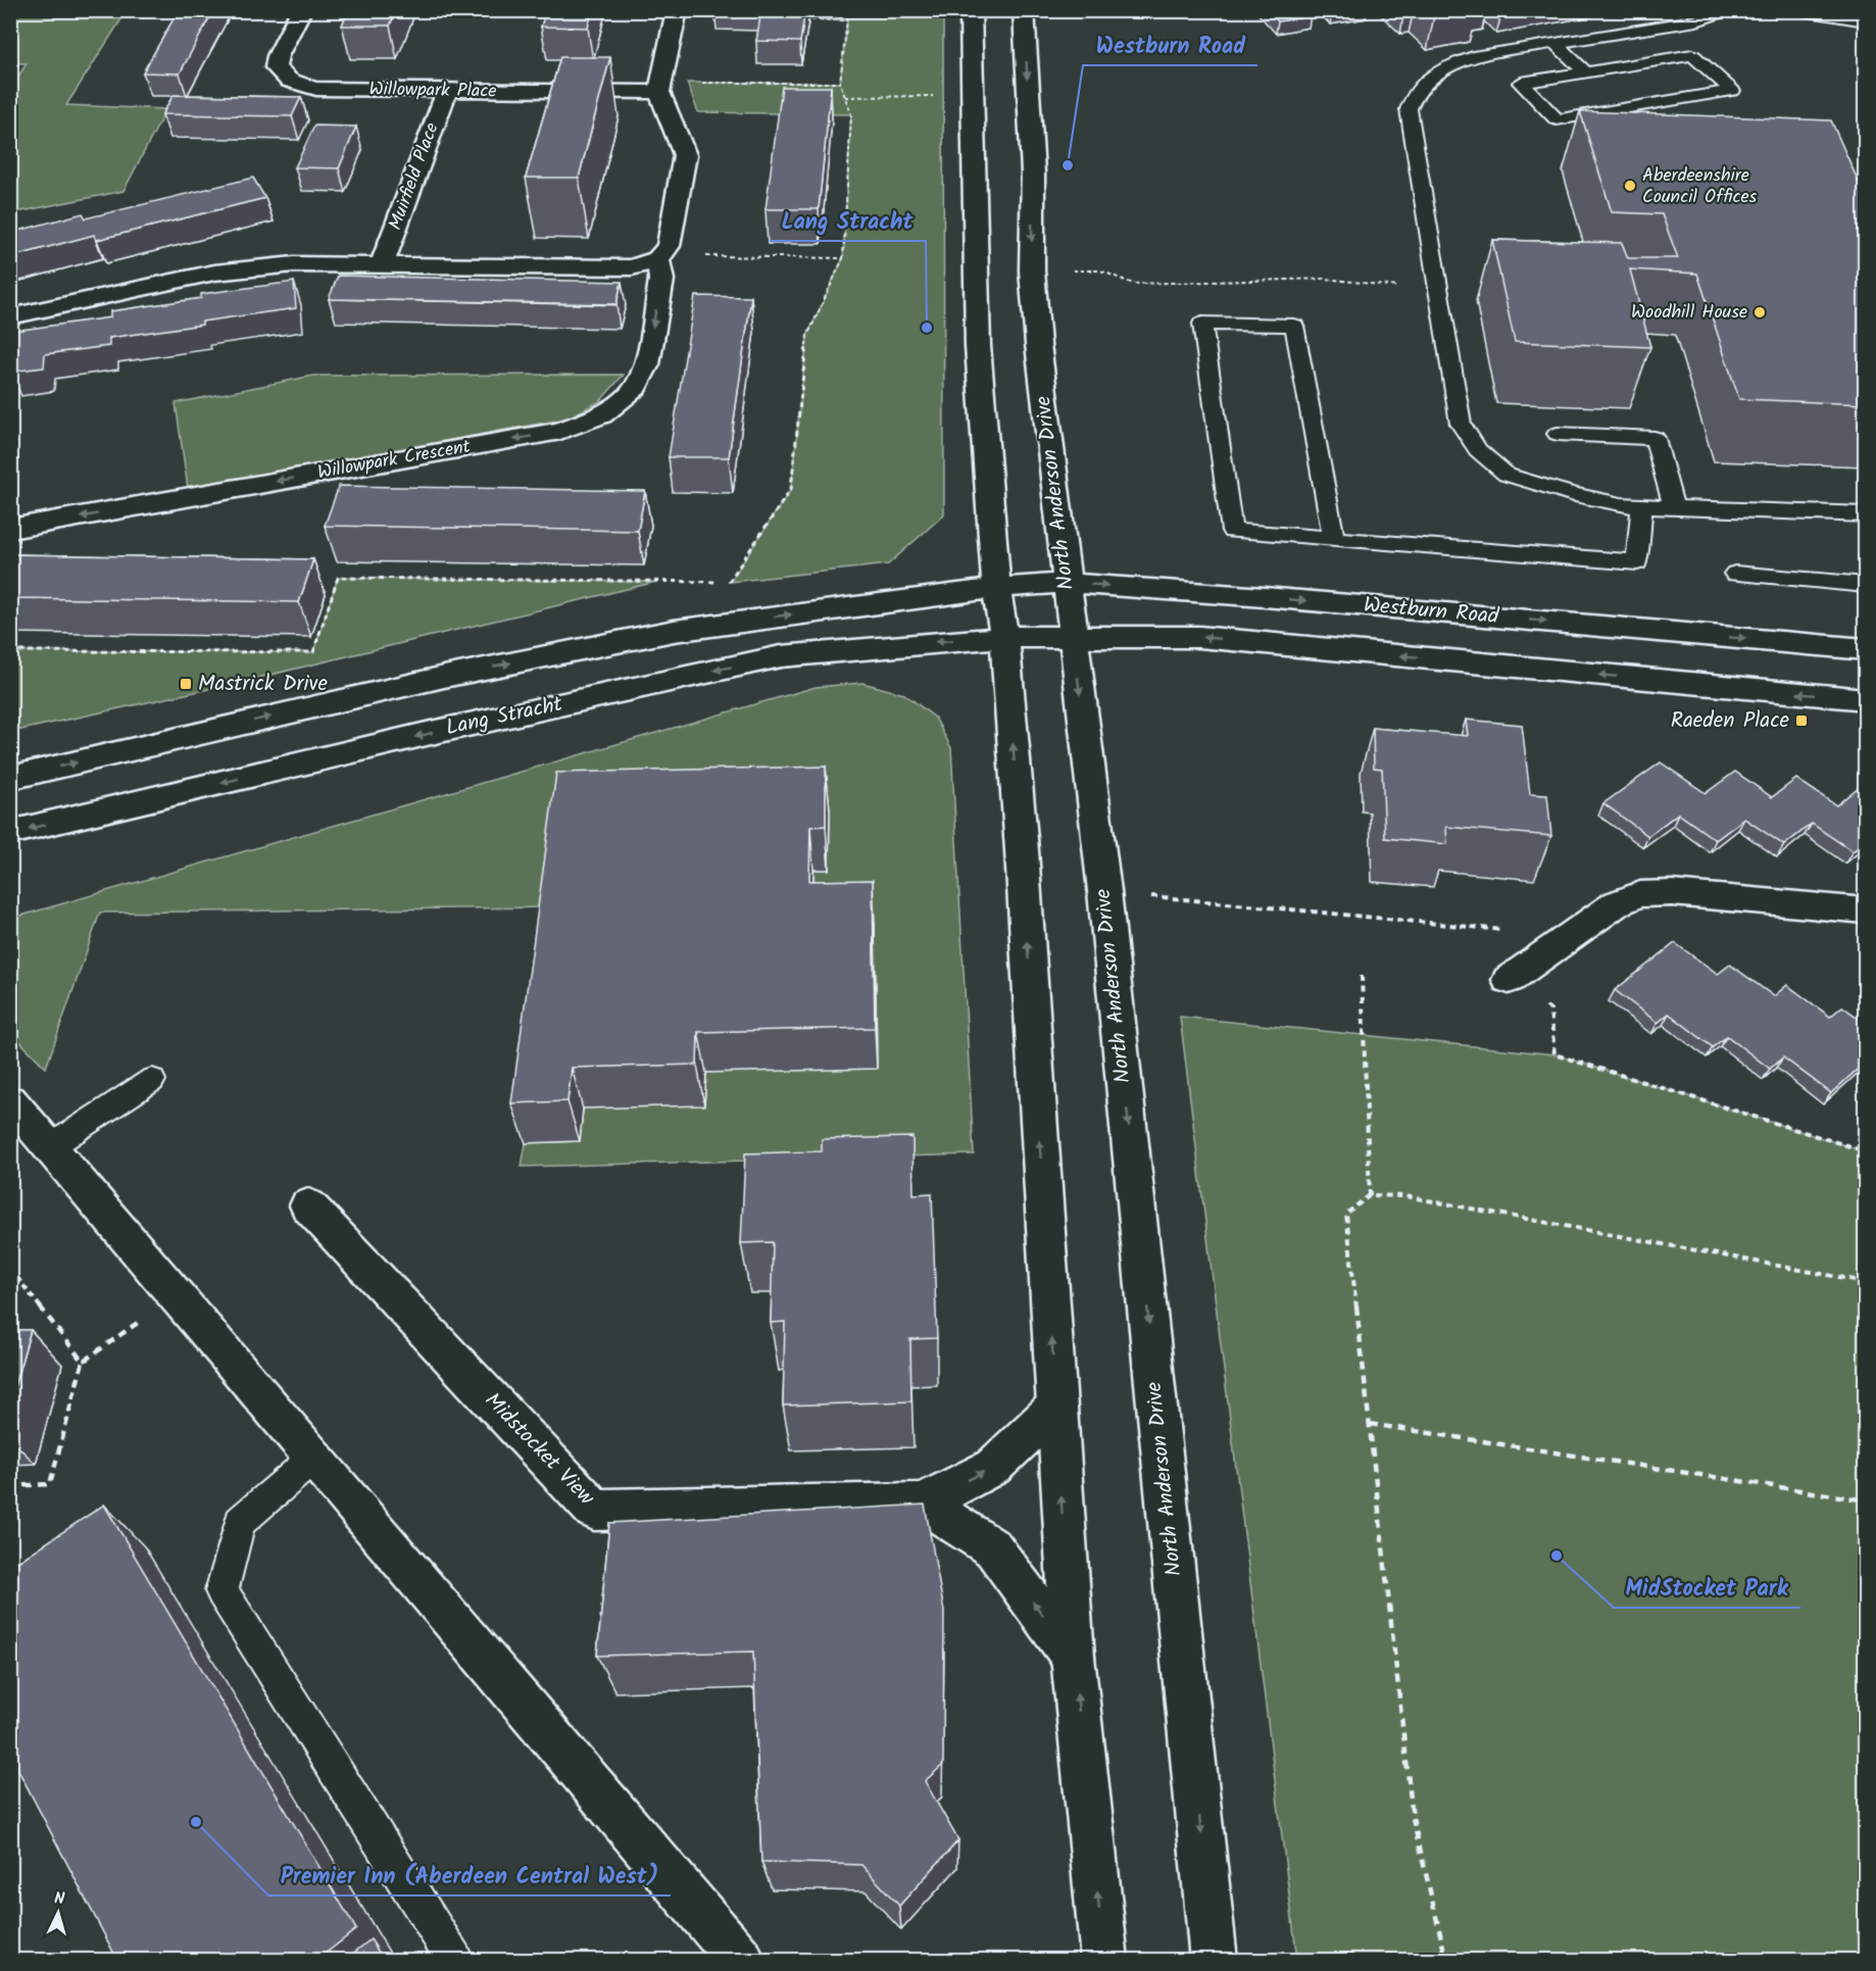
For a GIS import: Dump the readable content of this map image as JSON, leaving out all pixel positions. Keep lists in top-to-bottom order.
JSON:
{
  "streets": {
    "main road": [
      "Willowpark Place",
      "Muirfield Place",
      "Willowpark Crescent",
      "North Anderson Drive",
      "Westburn Road",
      "Lang Stracht",
      "Midstocket View"
    ]
  },
  "crossings": [
    ["Willowpark Place", "Muirfield Place"],
    ["North Anderson Drive", "Westburn Road"]
  ],
  "places": {
    "other": [
      "Westburn Road",
      "Aberdeenshire Council Offices",
      "Woodhill House",
      "Lang Stracht",
      "MidStocket Park",
      "Premier Inn (Aberdeen Central West)"
    ],
    "transit": ["Mastrick Drive", "Raeden Place"]
  },
  "north": "top"
}
